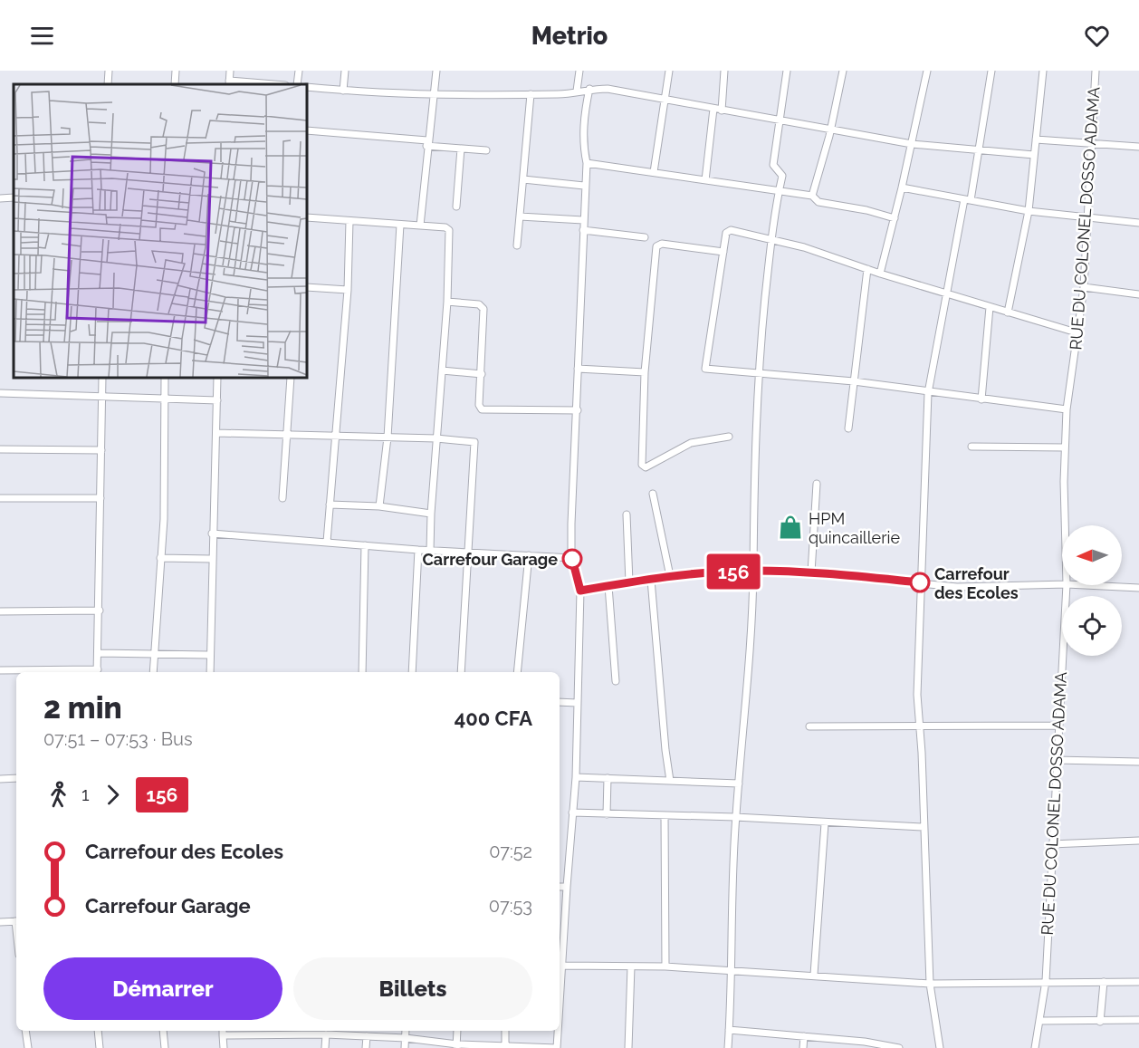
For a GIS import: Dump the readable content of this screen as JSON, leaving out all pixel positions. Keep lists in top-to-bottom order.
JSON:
{
  "streets": {
    "street": ["RUE DU COLONEL DOSSO ADAMA"]
  },
  "places": {
    "shop": ["HPM quincaillerie"],
    "other": ["Carrefour Garage", "Carrefour des Ecoles"]
  },
  "lines": ["bus line 156"],
  "north": "left",
  "page": {
    "header": "Metrio",
    "on_map": "156",
    "heading": ["2 min", "07:51 – 07:53 · Bus", "400 CFA"],
    "legs": ["1", "156"],
    "list": [
      {
        "name": "Carrefour des Ecoles",
        "value": "07:52"
      },
      {
        "name": "Carrefour Garage",
        "value": "07:53"
      }
    ],
    "buttons": ["Démarrer", "Billets"]
  }
}
